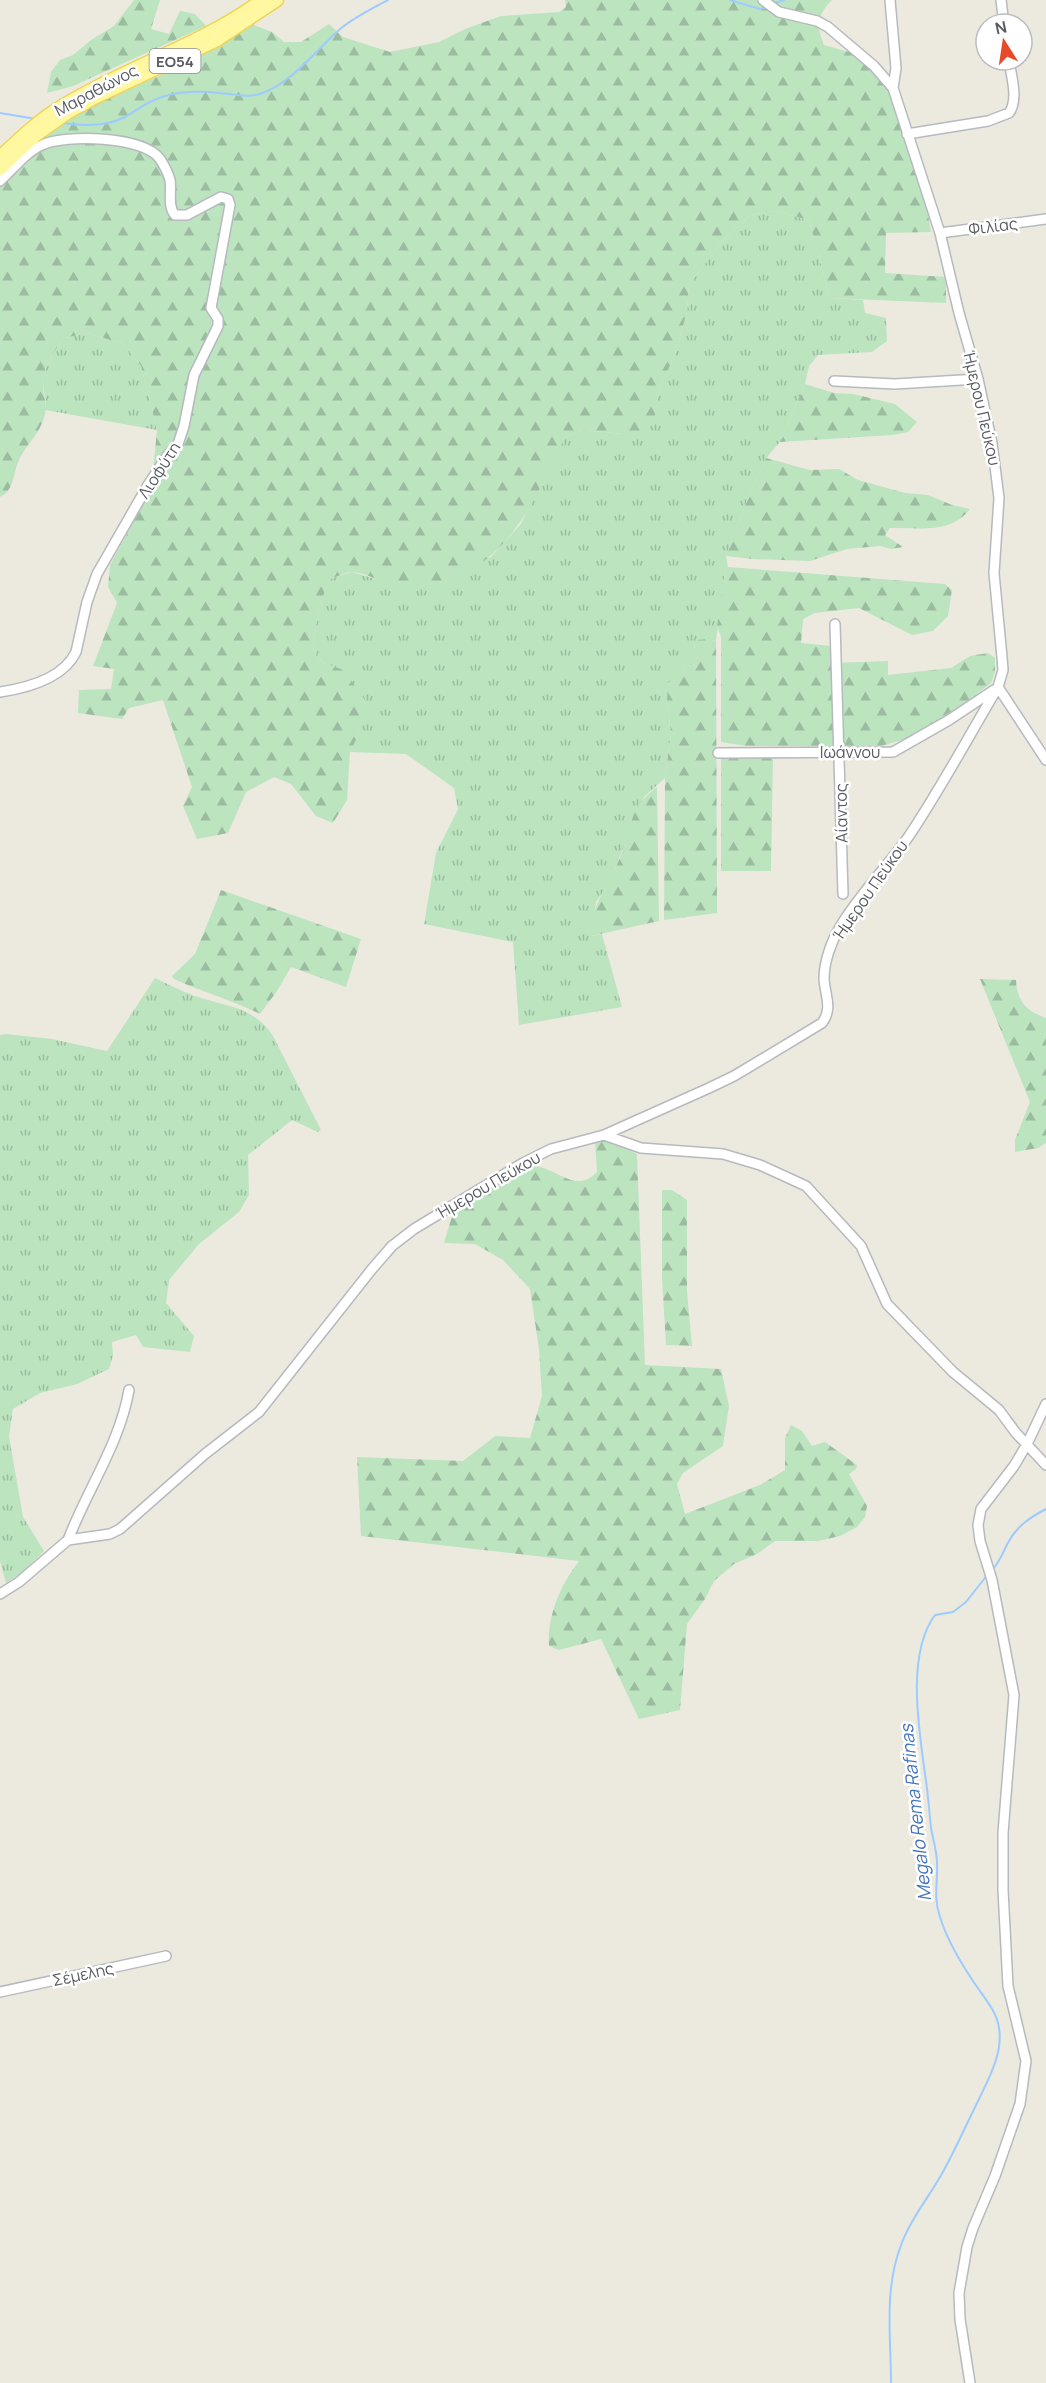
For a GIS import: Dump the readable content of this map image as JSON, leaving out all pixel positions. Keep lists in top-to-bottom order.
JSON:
{
  "streets": {
    "main road": ["ΕΟ54", "Μαραθώνος"],
    "street": [
      "Φιλίας",
      "Ήμερου Πεύκου",
      "Λιοφύτη",
      "Ιωάννου",
      "Αίαντος",
      "Σέμελης"
    ]
  },
  "crossings": [
    ["Φιλίας", "Ήμερου Πεύκου"],
    ["Ήμερου Πεύκου", "Ιωάννου"],
    ["Ιωάννου", "Αίαντος"]
  ],
  "water": ["Megalo Rema Rafinas"],
  "north": "top"
}
